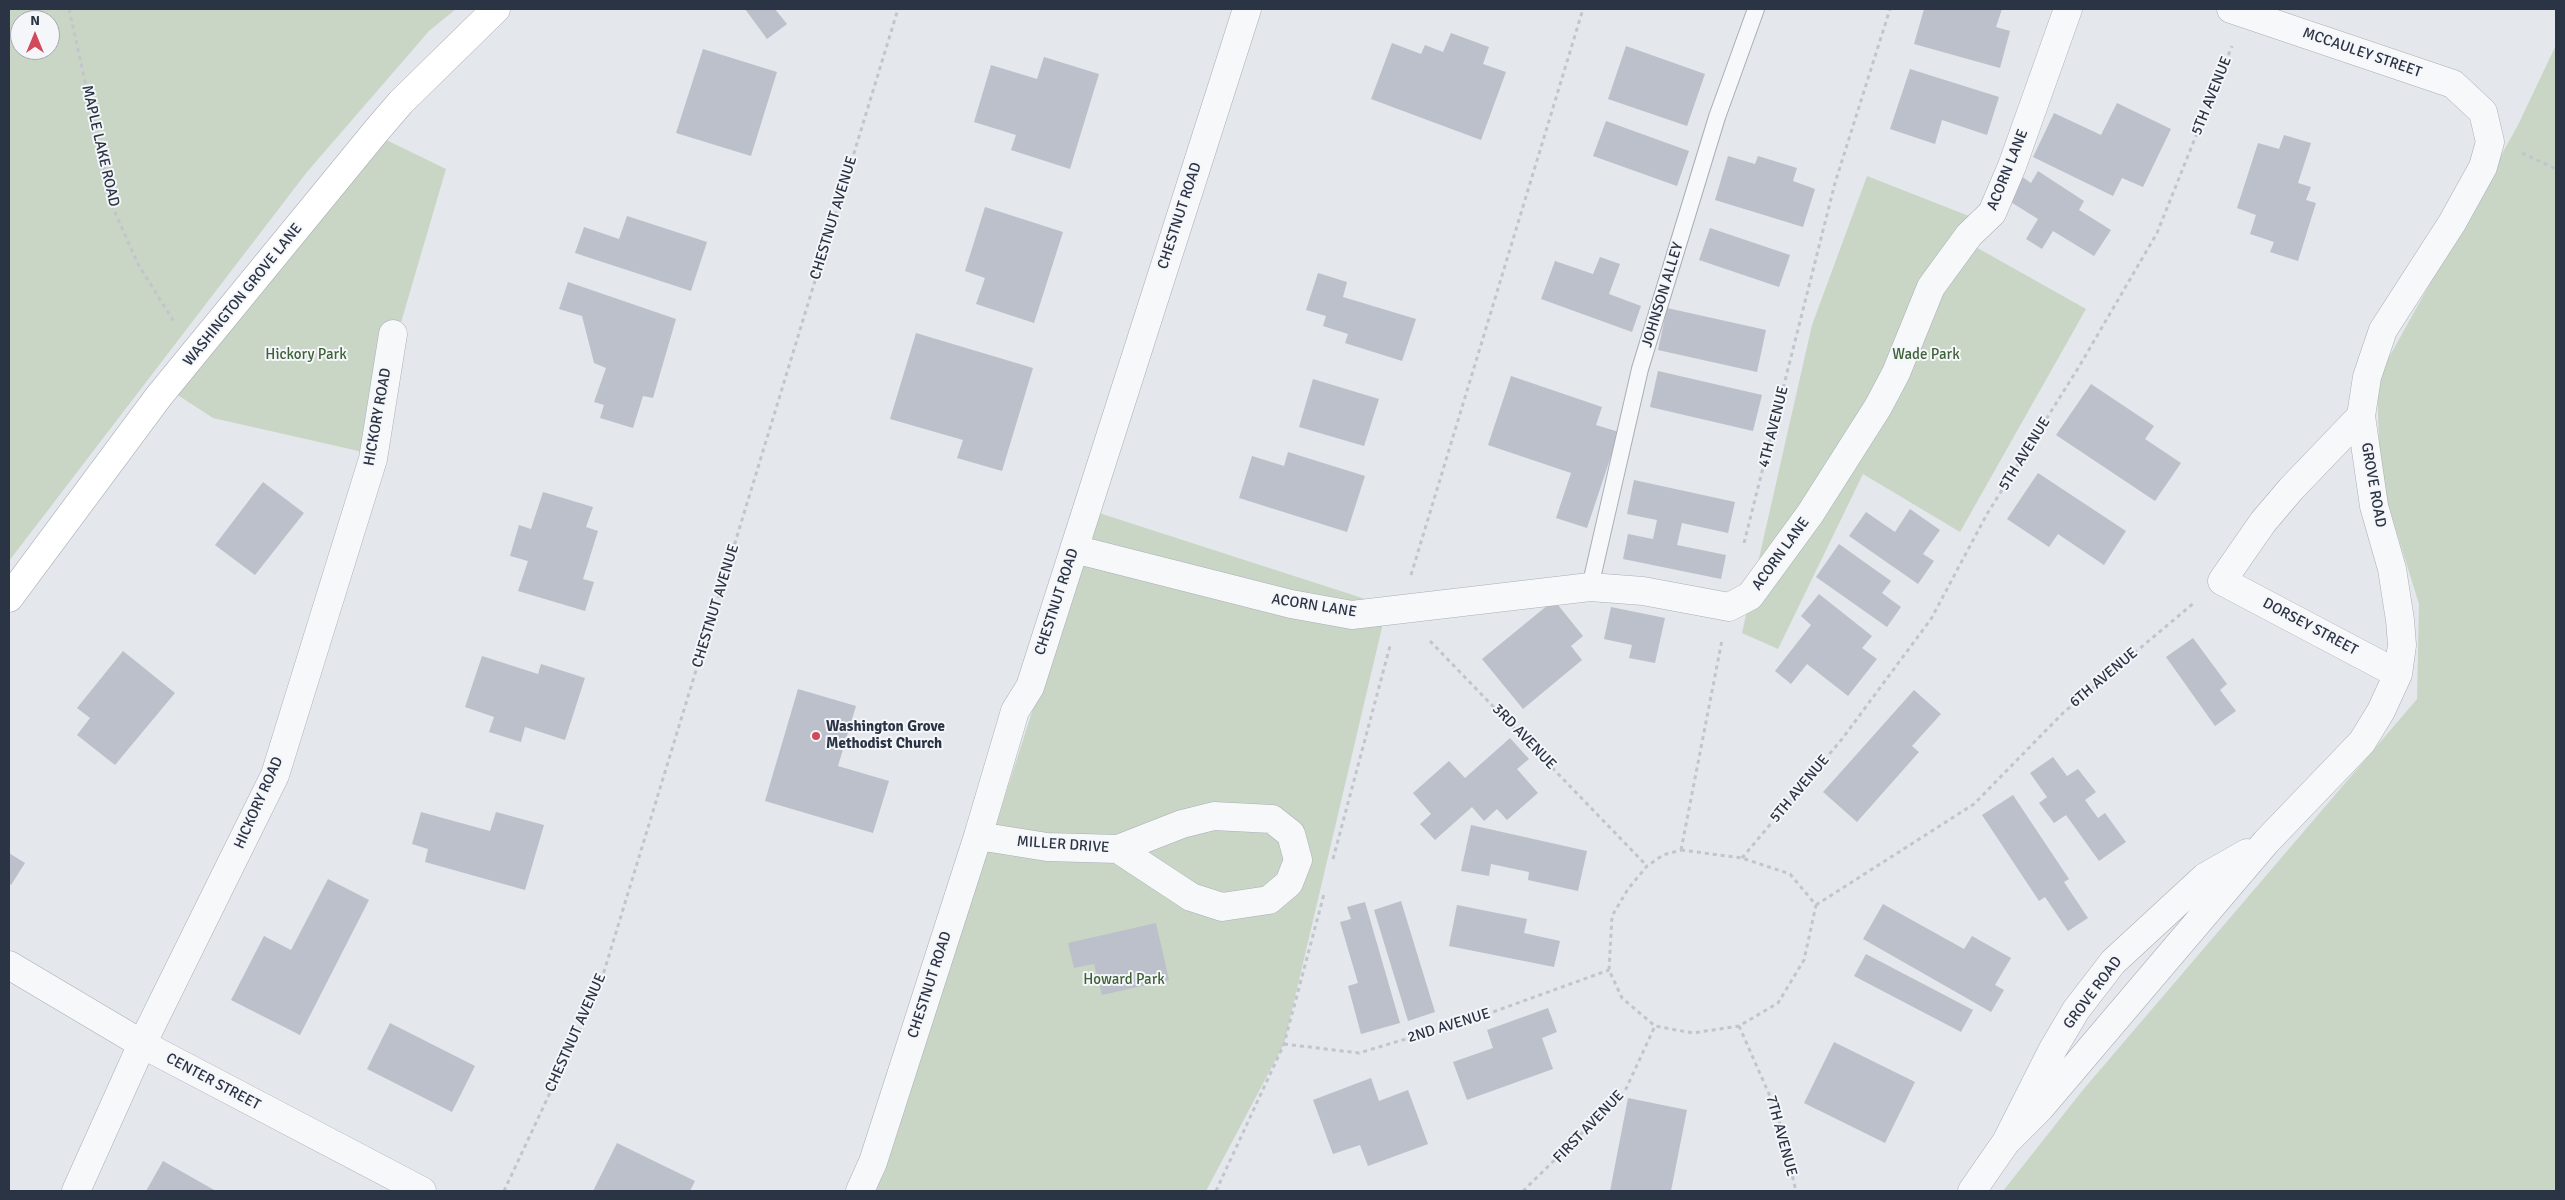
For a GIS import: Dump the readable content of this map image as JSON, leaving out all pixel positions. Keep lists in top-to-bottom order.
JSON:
{
  "streets": {
    "street": [
      "MCCAULEY STREET",
      "ACORN LANE",
      "CHESTNUT ROAD",
      "WASHINGTON GROVE LANE",
      "HICKORY ROAD",
      "GROVE ROAD",
      "DORSEY STREET",
      "MILLER DRIVE",
      "CENTER STREET"
    ],
    "lane": ["JOHNSON ALLEY"],
    "path": [
      "5TH AVENUE",
      "MAPLE LAKE ROAD",
      "CHESTNUT AVENUE",
      "4TH AVENUE",
      "6TH AVENUE",
      "3RD AVENUE",
      "2ND AVENUE",
      "FIRST AVENUE",
      "7TH AVENUE"
    ]
  },
  "crossings": [
    ["MCCAULEY STREET", "5TH AVENUE"],
    ["MCCAULEY STREET", "GROVE ROAD"],
    ["MAPLE LAKE ROAD", "WASHINGTON GROVE LANE"],
    ["ACORN LANE", "CHESTNUT ROAD"],
    ["ACORN LANE", "JOHNSON ALLEY"],
    ["ACORN LANE", "3RD AVENUE"],
    ["CHESTNUT ROAD", "MILLER DRIVE"],
    ["HICKORY ROAD", "CENTER STREET"],
    ["GROVE ROAD", "DORSEY STREET"],
    ["DORSEY STREET", "6TH AVENUE"]
  ],
  "parks": ["Hickory Park", "Wade Park", "Howard Park"],
  "places": ["Washington Grove Methodist Church"],
  "north": "top"
}
